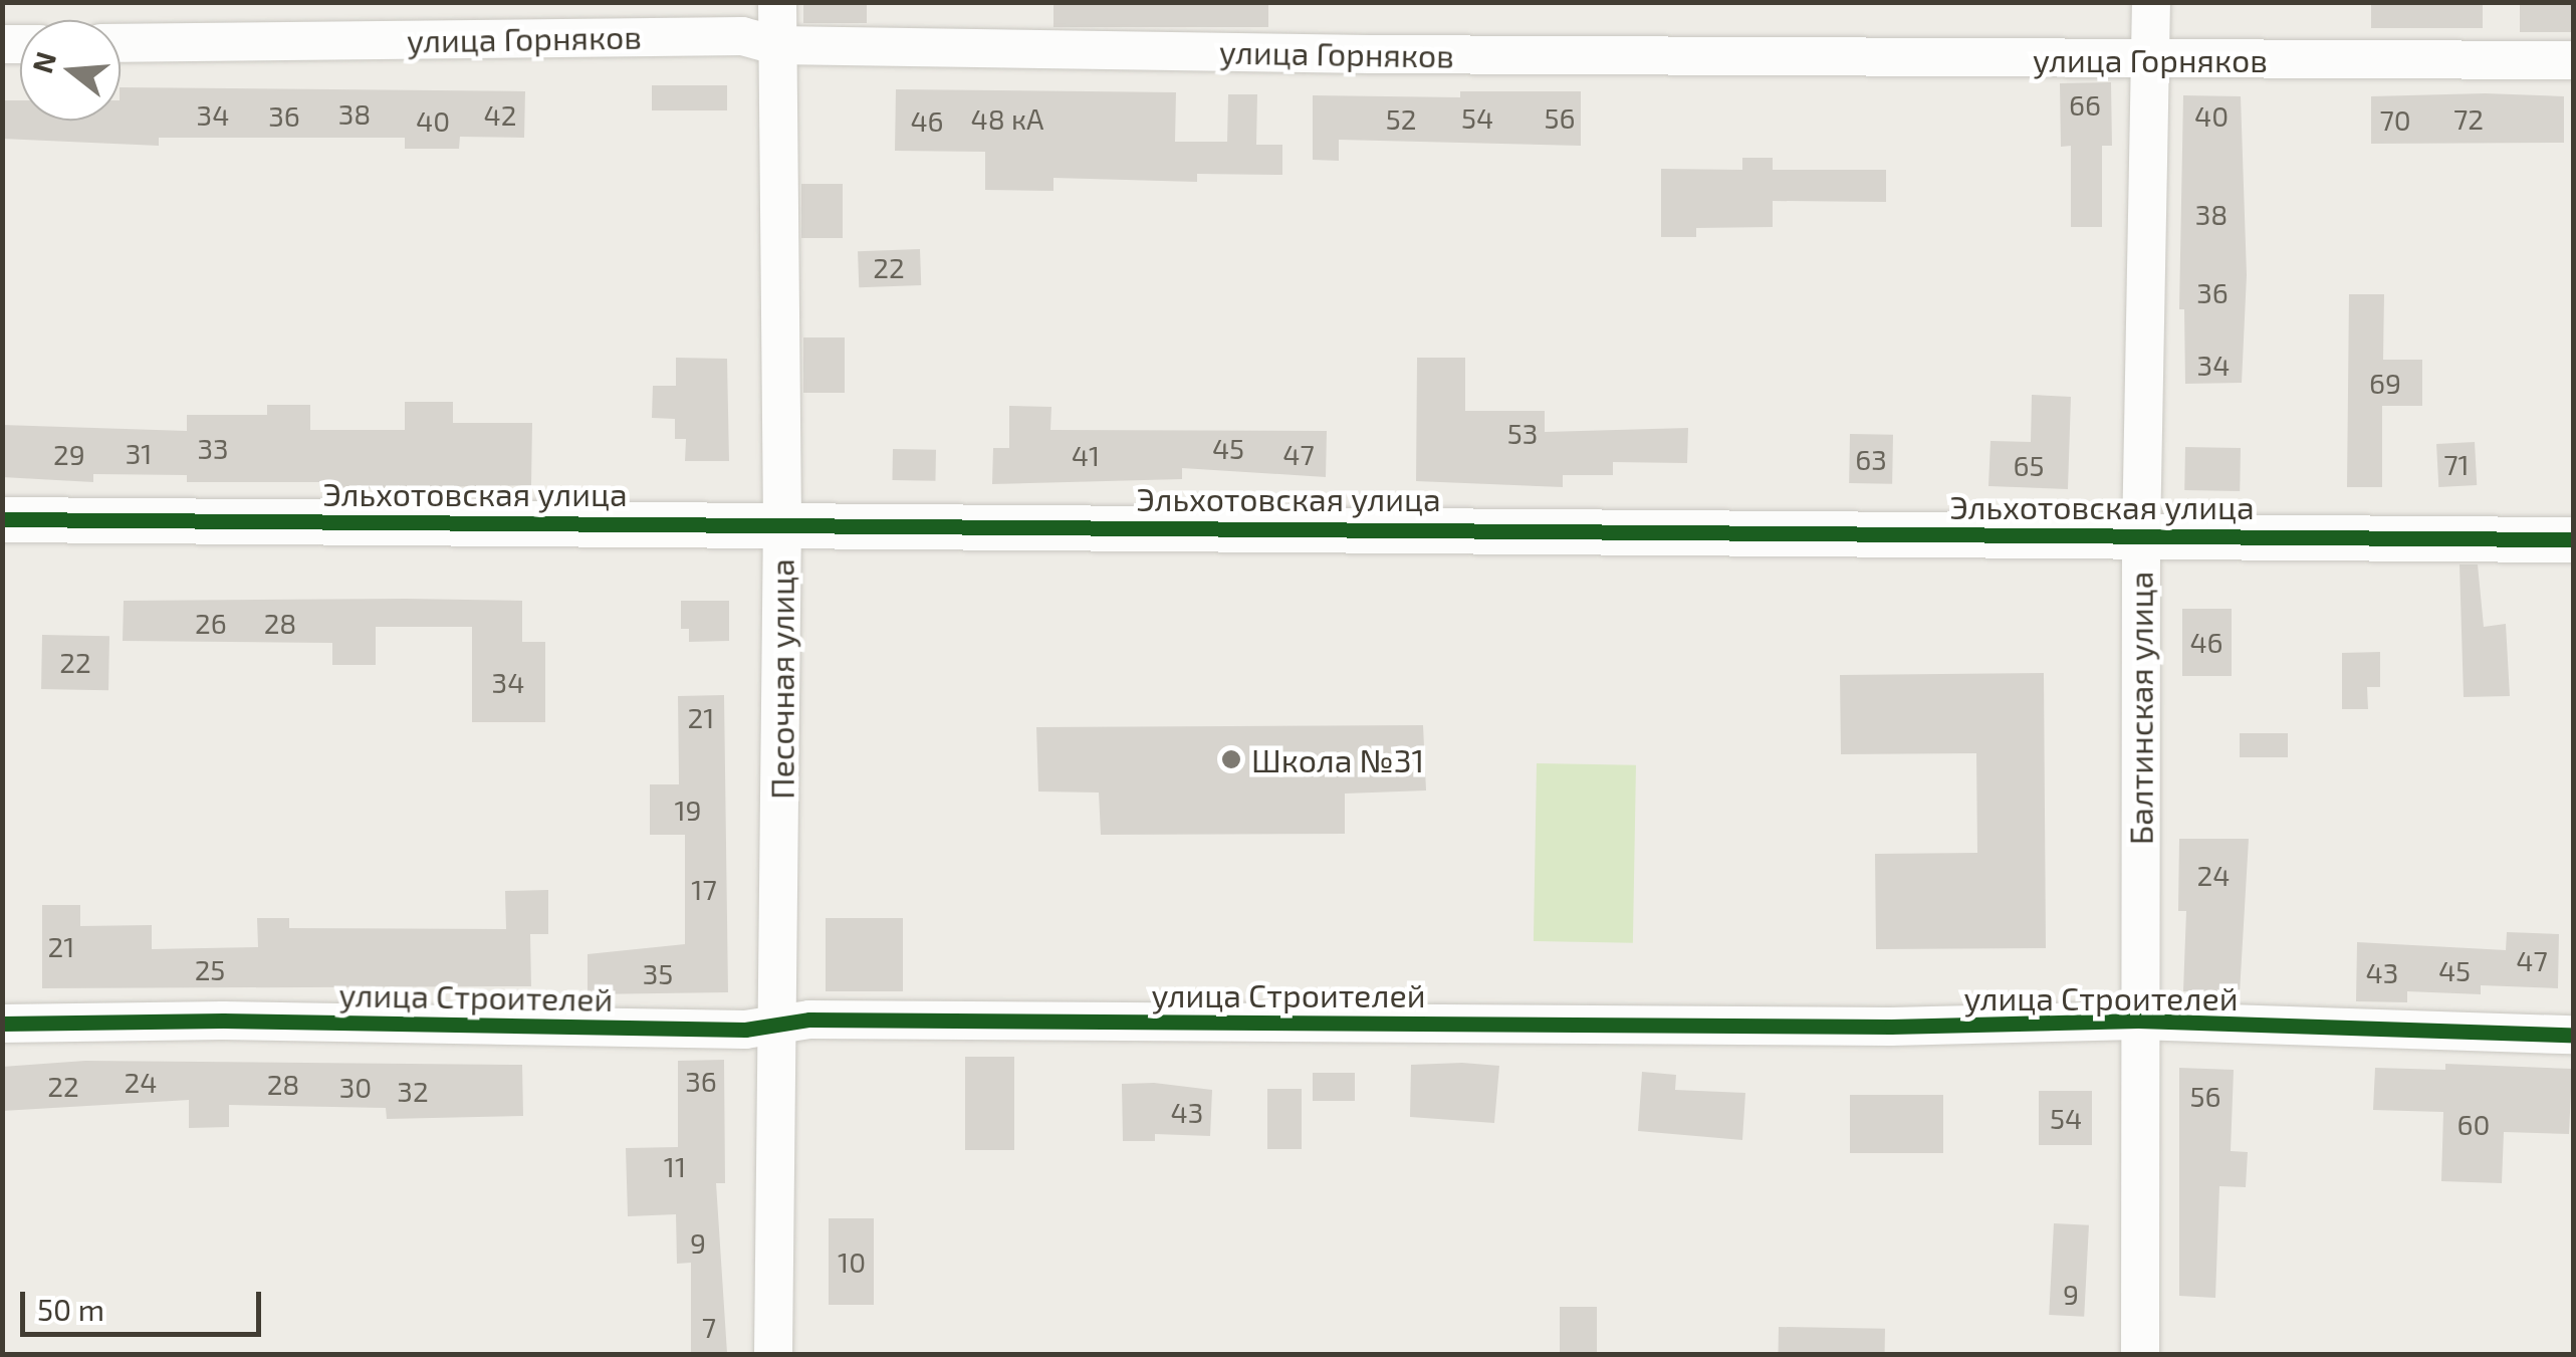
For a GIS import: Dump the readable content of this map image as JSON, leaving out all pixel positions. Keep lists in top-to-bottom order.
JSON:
{
  "streets": {
    "street": [
      "улица Горняков",
      "Эльхотовская улица",
      "Песочная улица",
      "Балтинская улица",
      "улица Строителей"
    ]
  },
  "crossings": [
    ["улица Горняков", "Песочная улица"],
    ["улица Горняков", "Балтинская улица"],
    ["Эльхотовская улица", "Песочная улица"],
    ["Эльхотовская улица", "Балтинская улица"],
    ["Песочная улица", "улица Строителей"],
    ["Балтинская улица", "улица Строителей"]
  ],
  "places": ["Школа №31"],
  "house_numbers": [
    "66",
    "38",
    "34",
    "42",
    "36",
    "40",
    "54",
    "56",
    "48 кА",
    "52",
    "72",
    "70",
    "40",
    "46",
    "38",
    "22",
    "36",
    "34",
    "69",
    "53",
    "33",
    "45",
    "31",
    "29",
    "47",
    "41",
    "63",
    "71",
    "65",
    "26",
    "28",
    "46",
    "22",
    "34",
    "21",
    "19",
    "24",
    "17",
    "21",
    "47",
    "25",
    "45",
    "43",
    "35",
    "36",
    "24",
    "28",
    "22",
    "30",
    "32",
    "56",
    "43",
    "54",
    "60",
    "11",
    "9",
    "10",
    "9",
    "7"
  ],
  "scale_bar": "50 m",
  "north": "left"
}
